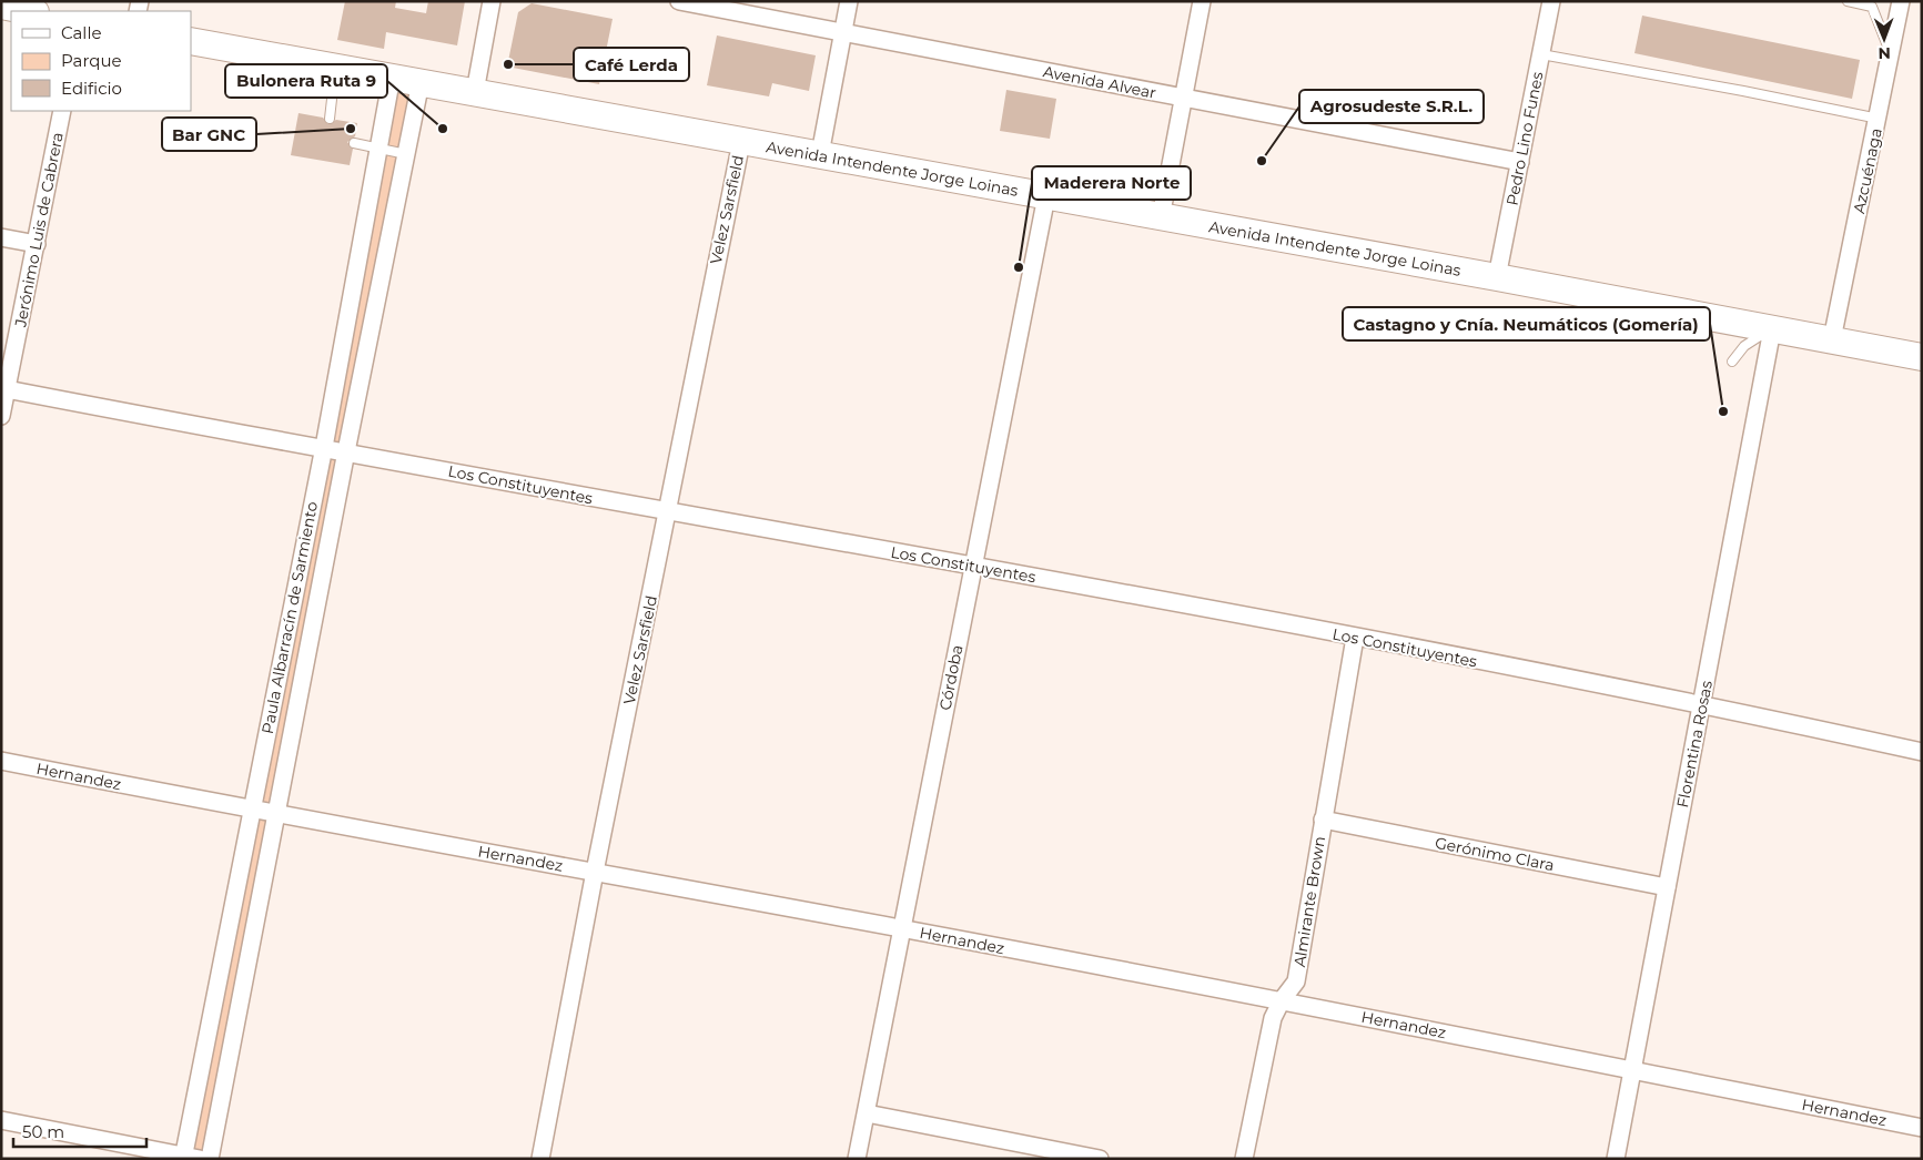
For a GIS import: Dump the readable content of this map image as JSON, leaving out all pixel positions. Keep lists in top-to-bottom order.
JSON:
{
  "streets": {
    "main road": ["Avenida Intendente Jorge Loinas"],
    "street": [
      "Avenida Alvear",
      "Pedro Lino Funes",
      "Azcuénaga",
      "Velez Sarsfield",
      "Jerónimo Luis de Cabrera",
      "Los Constituyentes",
      "Paula Albarracín de Sarmiento",
      "Córdoba",
      "Florentina Rosas",
      "Hernandez",
      "Gerónimo Clara",
      "Almirante Brown"
    ]
  },
  "crossings": [
    ["Avenida Alvear", "Pedro Lino Funes"],
    ["Pedro Lino Funes", "Avenida Intendente Jorge Loinas"],
    ["Avenida Intendente Jorge Loinas", "Azcuénaga"],
    ["Avenida Intendente Jorge Loinas", "Velez Sarsfield"],
    ["Avenida Intendente Jorge Loinas", "Paula Albarracín de Sarmiento"],
    ["Avenida Intendente Jorge Loinas", "Córdoba"],
    ["Avenida Intendente Jorge Loinas", "Florentina Rosas"],
    ["Velez Sarsfield", "Los Constituyentes"],
    ["Velez Sarsfield", "Hernandez"],
    ["Jerónimo Luis de Cabrera", "Los Constituyentes"],
    ["Los Constituyentes", "Paula Albarracín de Sarmiento"],
    ["Los Constituyentes", "Córdoba"],
    ["Los Constituyentes", "Florentina Rosas"],
    ["Los Constituyentes", "Almirante Brown"],
    ["Paula Albarracín de Sarmiento", "Hernandez"],
    ["Córdoba", "Hernandez"],
    ["Florentina Rosas", "Hernandez"],
    ["Florentina Rosas", "Gerónimo Clara"],
    ["Hernandez", "Almirante Brown"],
    ["Gerónimo Clara", "Almirante Brown"]
  ],
  "places": [
    "Café Lerda",
    "Bar GNC",
    "Bulonera Ruta 9",
    "Agrosudeste S.R.L.",
    "Maderera Norte",
    "Castagno y Cnía. Neumáticos (Gomería)"
  ],
  "legend": ["Calle", "Parque", "Edificio"],
  "scale_bar": "50 m",
  "north": "bottom"
}
